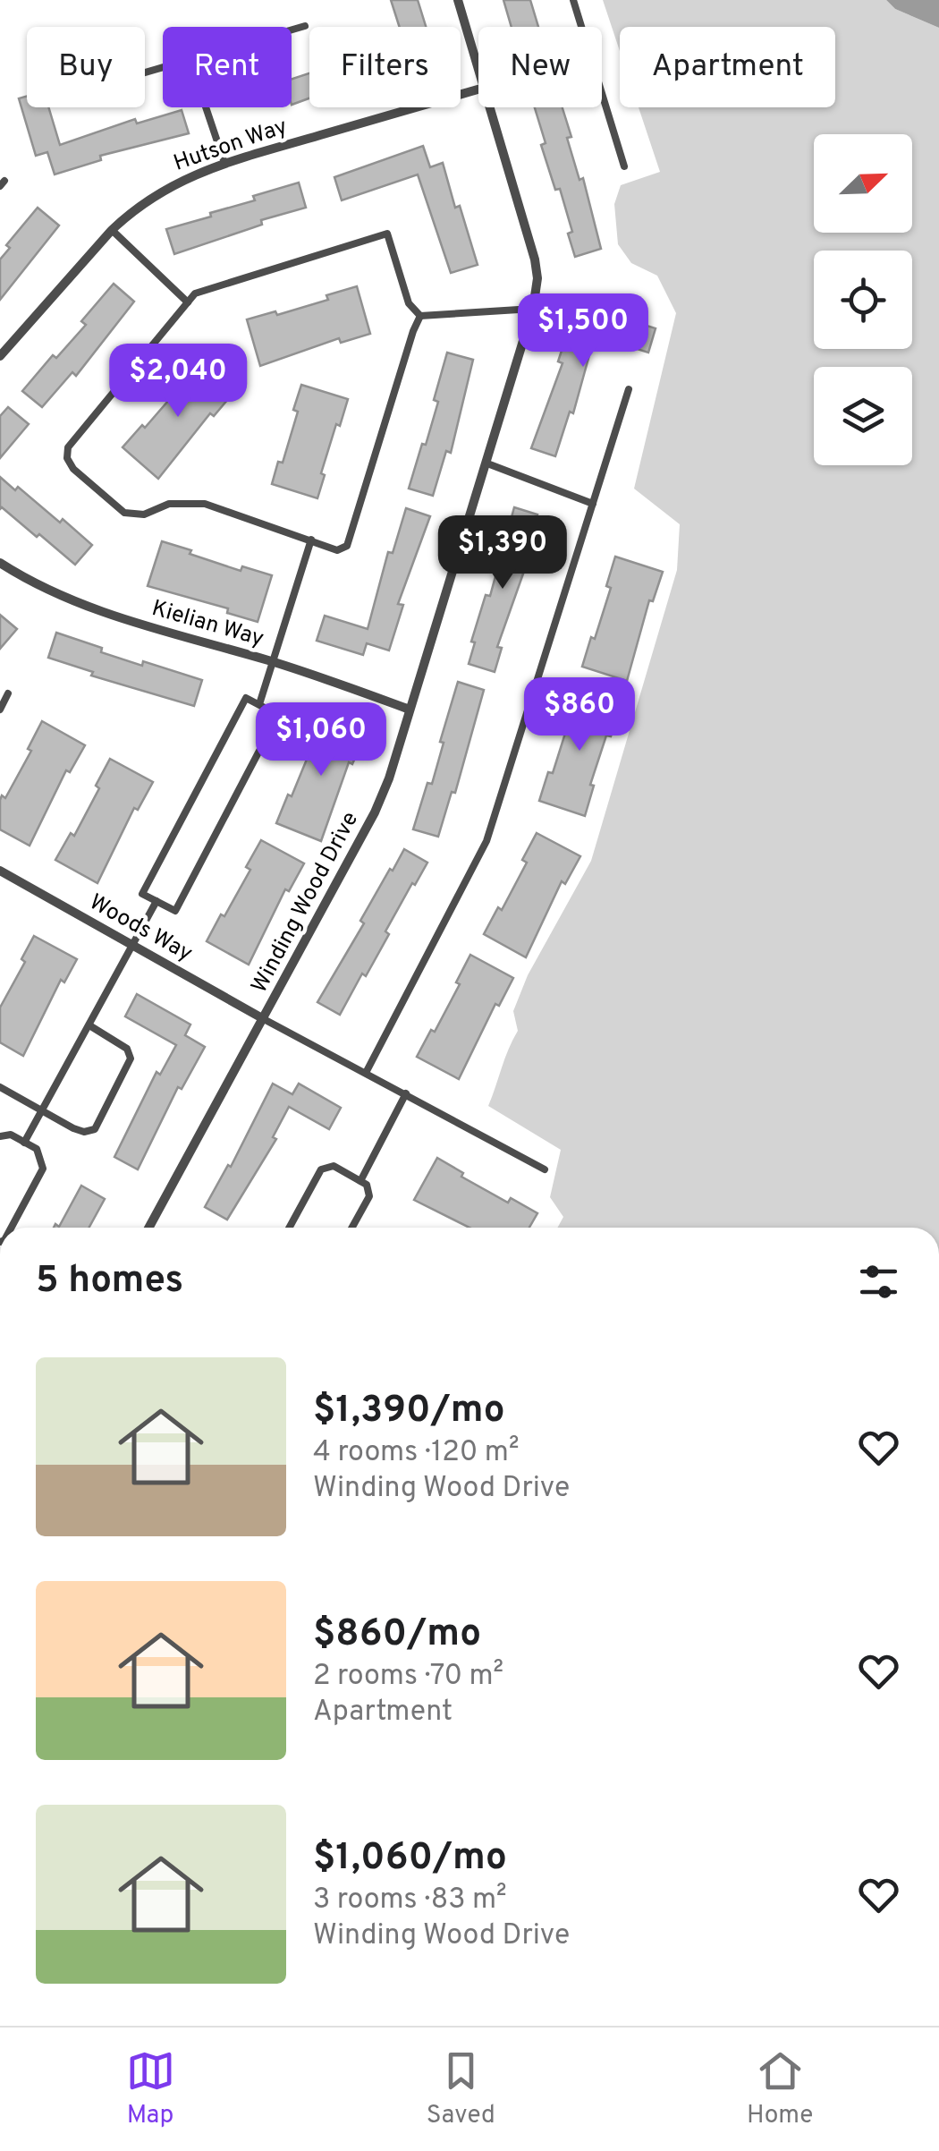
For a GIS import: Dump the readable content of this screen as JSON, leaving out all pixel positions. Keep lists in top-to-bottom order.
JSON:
{
  "streets": {
    "street": [
      "Hutson Way",
      "Kielian Way",
      "Winding Wood Drive",
      "Woods Way"
    ]
  },
  "crossings": [
    ["Kielian Way", "Winding Wood Drive"],
    ["Winding Wood Drive", "Woods Way"]
  ],
  "north": "top right",
  "page": {
    "chip": [
      "Buy",
      "Rent",
      "Filters",
      "New",
      "Apartment"
    ],
    "price": [
      "$1,500",
      "$2,040",
      "$1,390",
      "$860",
      "$1,060"
    ],
    "heading": "5 homes",
    "list": [
      {
        "name": "$1,390/mo",
        "note": "4 rooms · 120 m² · Winding Wood Drive"
      },
      {
        "name": "$860/mo",
        "note": "2 rooms · 70 m² · Apartment"
      },
      {
        "name": "$1,060/mo",
        "note": "3 rooms · 83 m² · Winding Wood Drive"
      }
    ],
    "tabs": ["Map", "Saved", "Home"]
  }
}
